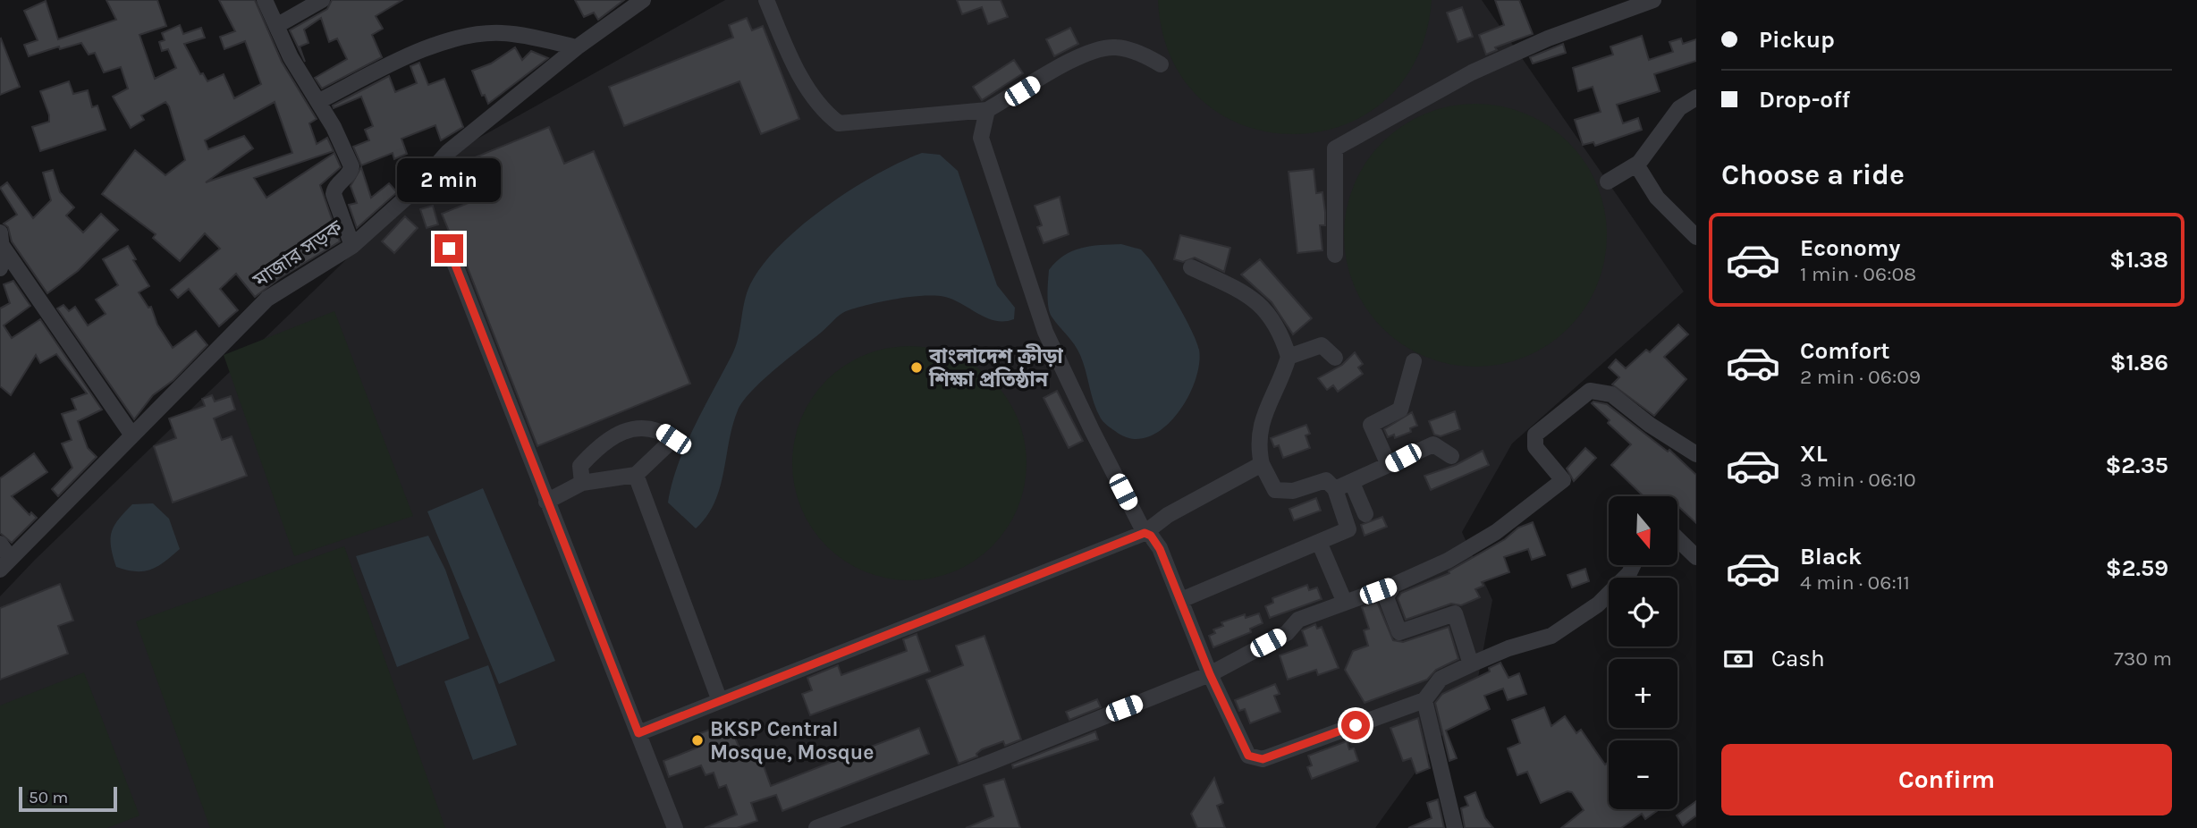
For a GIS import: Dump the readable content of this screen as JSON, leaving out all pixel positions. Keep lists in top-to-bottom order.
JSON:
{
  "streets": {
    "street": ["মাজার সড়ক"]
  },
  "places": ["বাংলাদেশ ক্রীড়া শিক্ষা প্রতিষ্ঠান", "BKSP Central Mosque, Mosque"],
  "scale_bar": "50 m",
  "north": "bottom",
  "page": {
    "banner": ["Pickup", "Drop-off"],
    "heading": "Choose a ride",
    "bubble": "2 min",
    "list": [
      {
        "name": "Economy",
        "note": "1 min · 06:08",
        "value": "$1.38"
      },
      {
        "name": "Comfort",
        "note": "2 min · 06:09",
        "value": "$1.86"
      },
      {
        "name": "XL",
        "note": "3 min · 06:10",
        "value": "$2.35"
      },
      {
        "name": "Black",
        "note": "4 min · 06:11",
        "value": "$2.59"
      }
    ],
    "map_buttons": ["+", "−"],
    "pay": ["Cash", "730 m"],
    "buttons": "Confirm",
    "scale": "50 m"
  }
}
